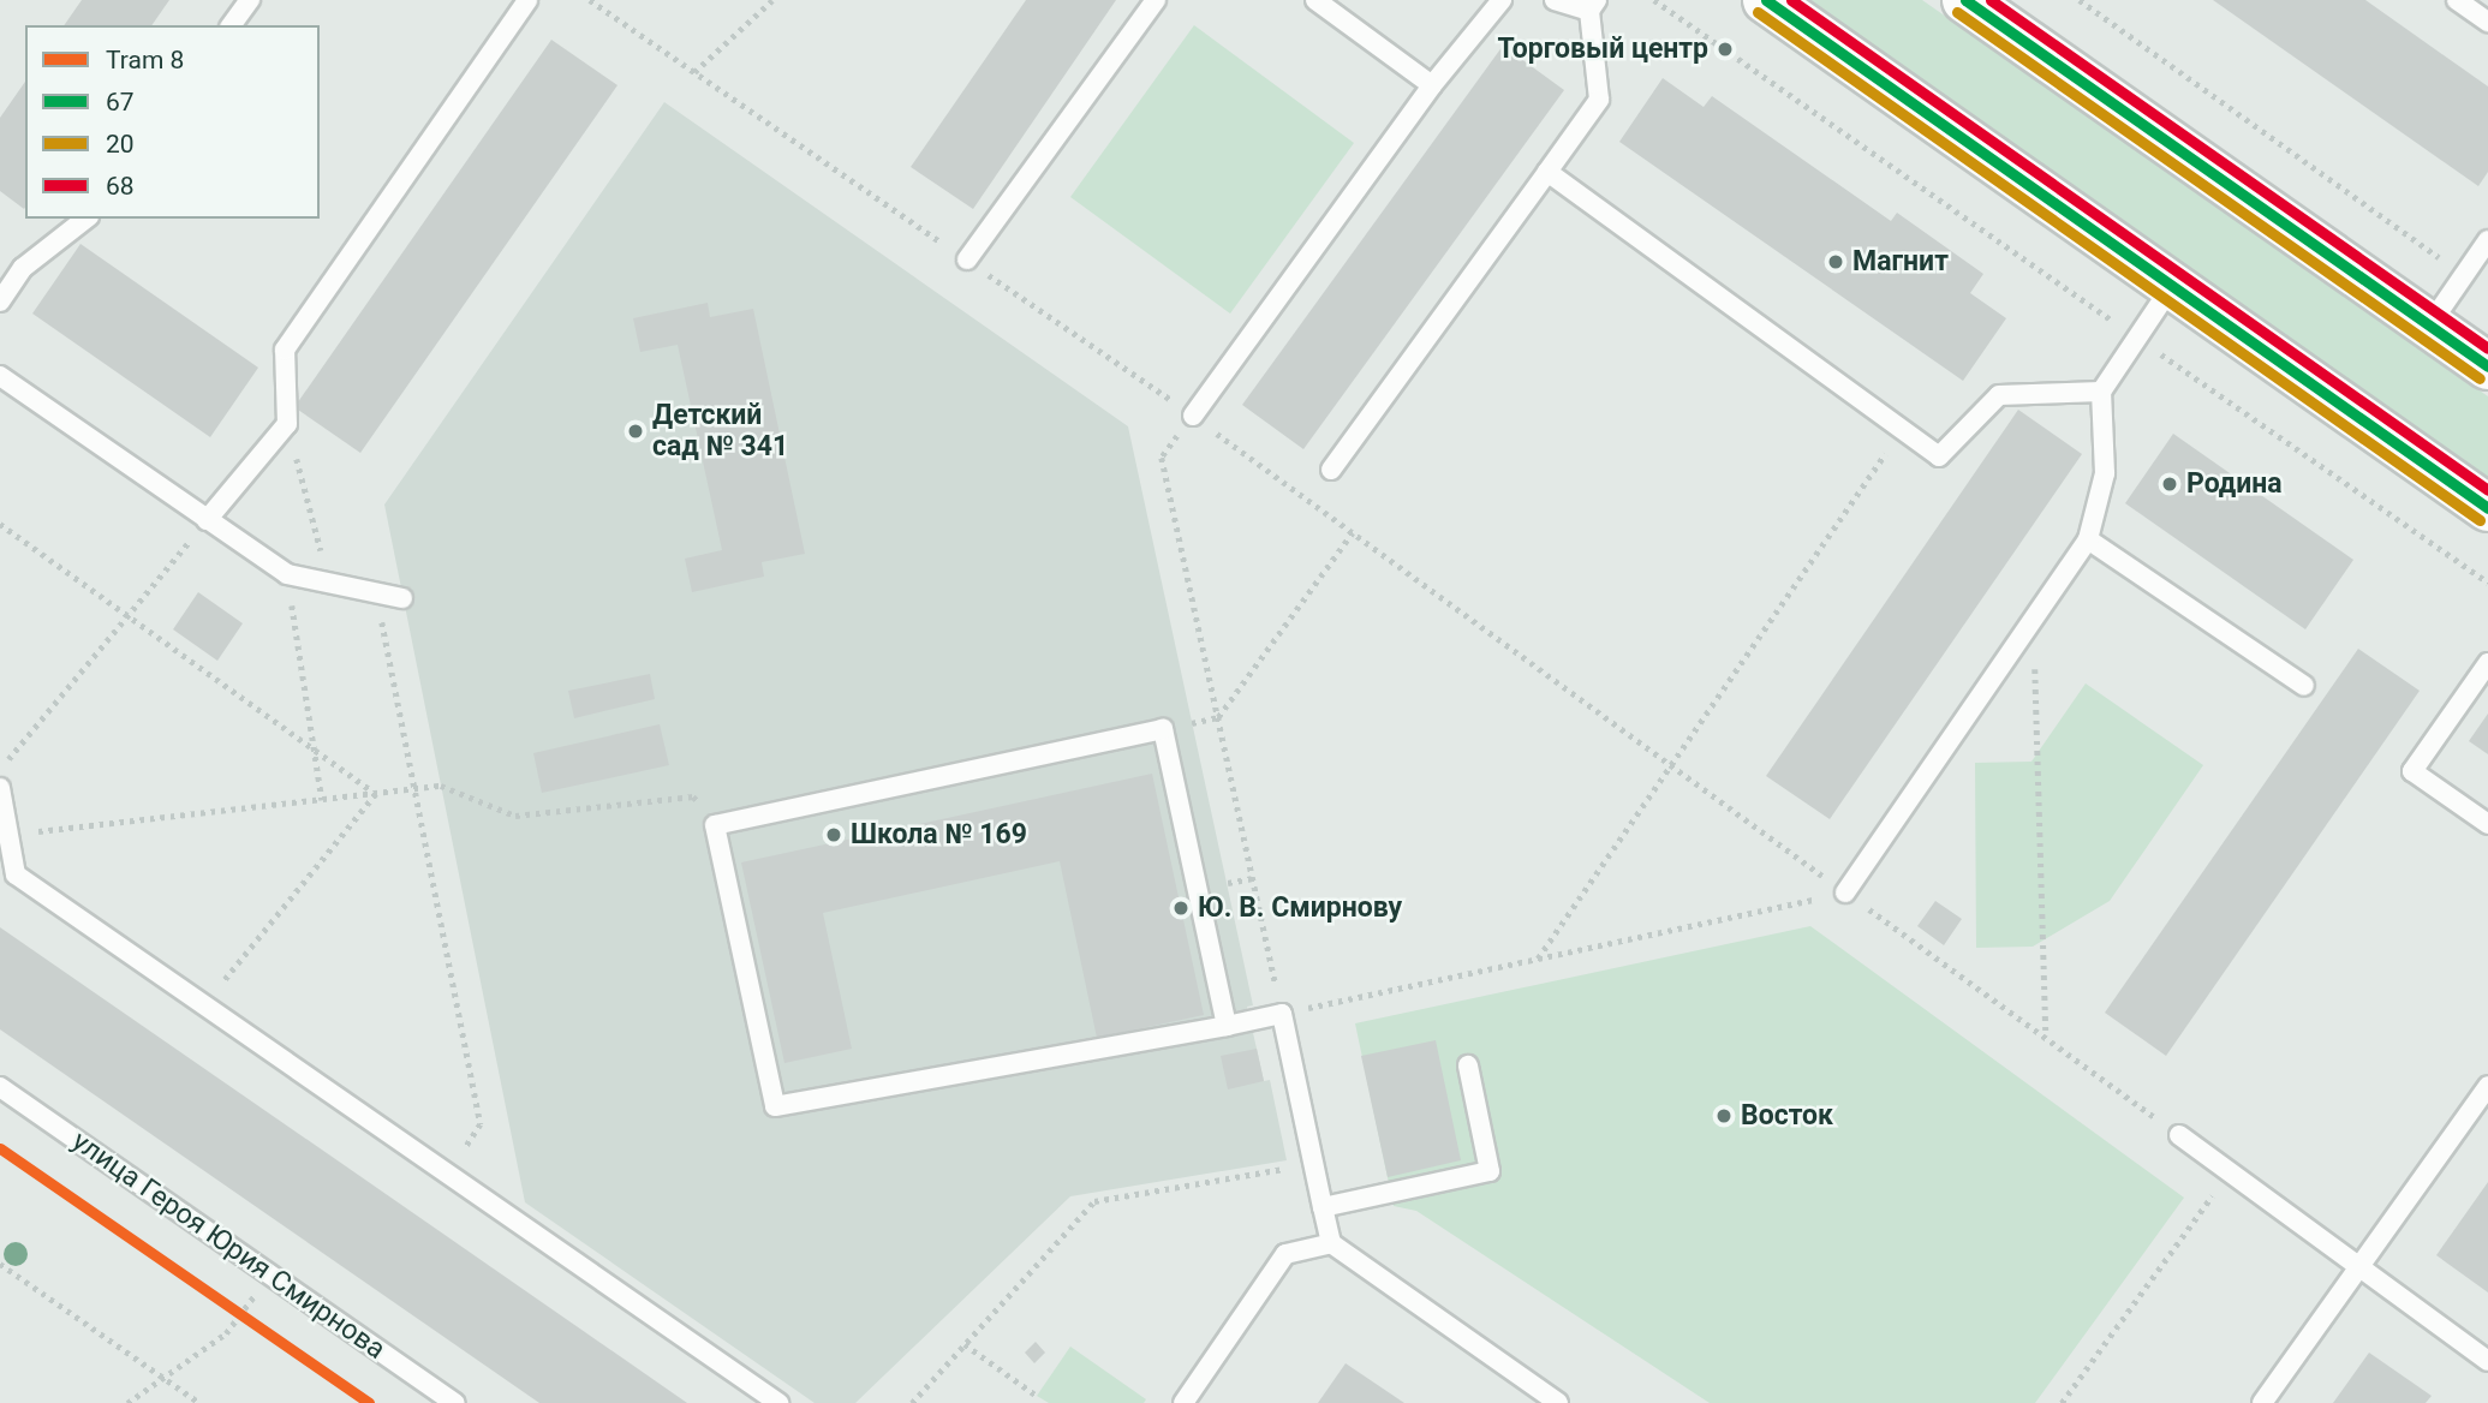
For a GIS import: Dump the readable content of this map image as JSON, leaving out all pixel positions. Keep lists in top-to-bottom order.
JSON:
{
  "streets": {
    "lane": ["улица Героя Юрия Смирнова"]
  },
  "places": [
    "Торговый центр",
    "Магнит",
    "Детский сад № 341",
    "Родина",
    "Школа № 169",
    "Ю. В. Смирнову",
    "Восток"
  ],
  "lines": [
    "transit line 67",
    "transit line 68",
    "transit line 20",
    "tram line 8"
  ],
  "legend": [
    "Tram 8",
    "67",
    "20",
    "68"
  ]
}
